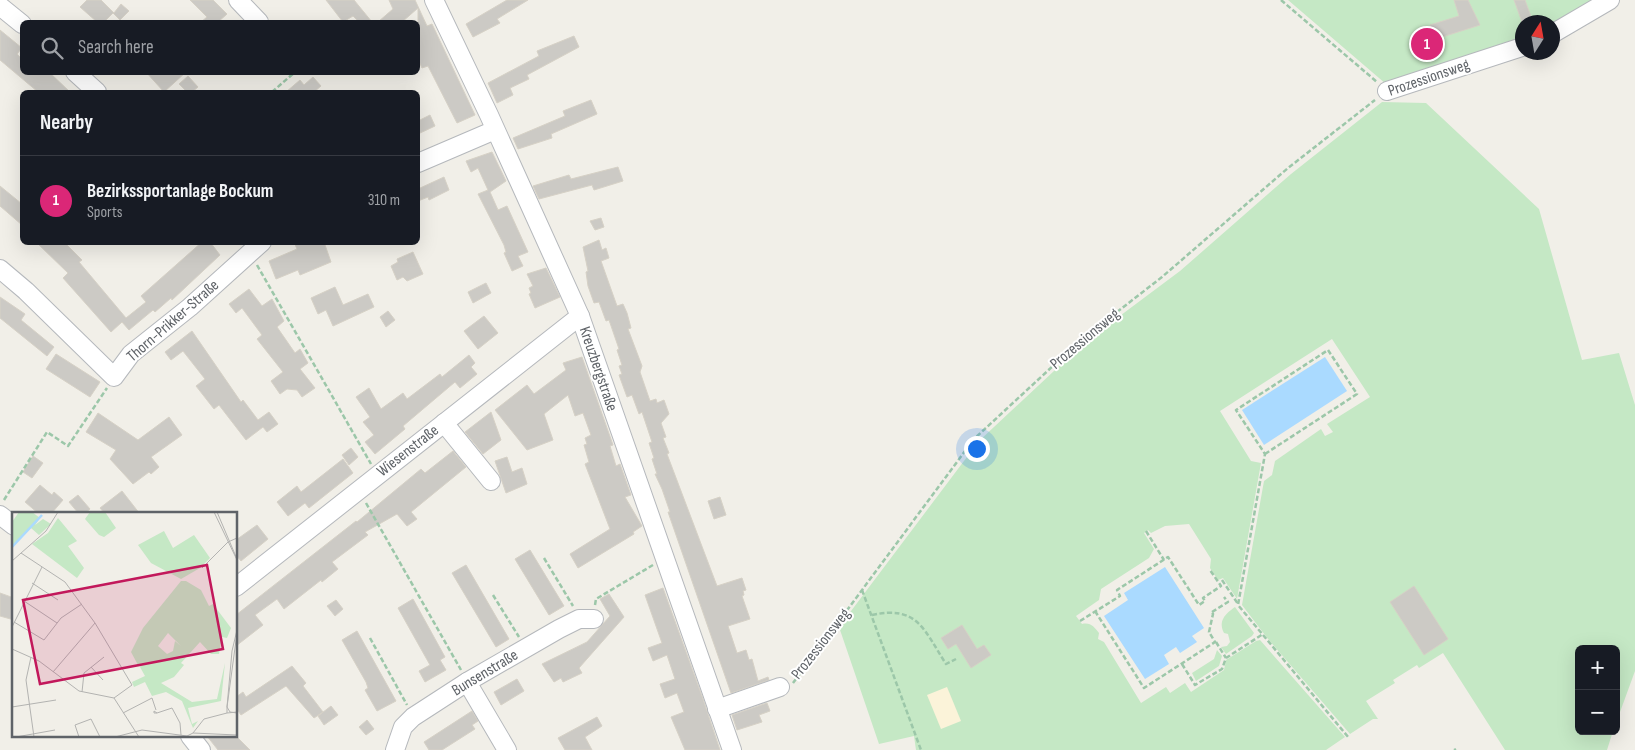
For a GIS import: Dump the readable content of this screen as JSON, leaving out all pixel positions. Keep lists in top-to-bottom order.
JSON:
{
  "streets": {
    "street": [
      "Prozessionsweg",
      "Thorn-Prikker-Straße",
      "Kreuzbergstraße",
      "Wiesenstraße",
      "Bunsenstraße"
    ]
  },
  "crossings": [
    ["Prozessionsweg", "Kreuzbergstraße"],
    ["Kreuzbergstraße", "Wiesenstraße"]
  ],
  "north": "top",
  "page": {
    "search": "Search here",
    "pins": "1",
    "heading": "Nearby",
    "list": [
      {
        "mark": "1",
        "name": "Bezirkssportanlage Bockum",
        "note": "Sports",
        "value": "310 m"
      }
    ],
    "map_buttons": ["+", "−"]
  }
}
